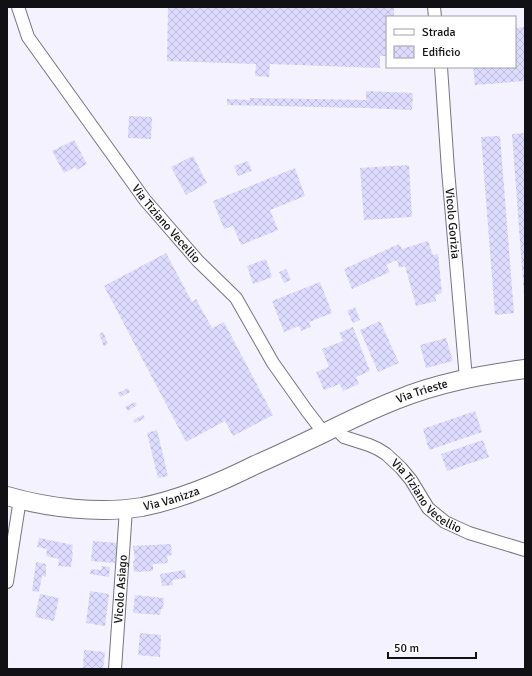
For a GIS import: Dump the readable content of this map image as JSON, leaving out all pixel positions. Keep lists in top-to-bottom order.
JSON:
{
  "streets": {
    "street": [
      "Via Tiziano Vecellio",
      "Vicolo Gorizia",
      "Via Trieste",
      "Via Vanizza",
      "Vicolo Asiago"
    ]
  },
  "crossings": [
    ["Via Tiziano Vecellio", "Via Trieste"],
    ["Via Tiziano Vecellio", "Via Vanizza"],
    ["Vicolo Gorizia", "Via Trieste"],
    ["Via Trieste", "Via Vanizza"],
    ["Via Vanizza", "Vicolo Asiago"]
  ],
  "legend": ["Strada", "Edificio"],
  "scale_bar": "50 m"
}
